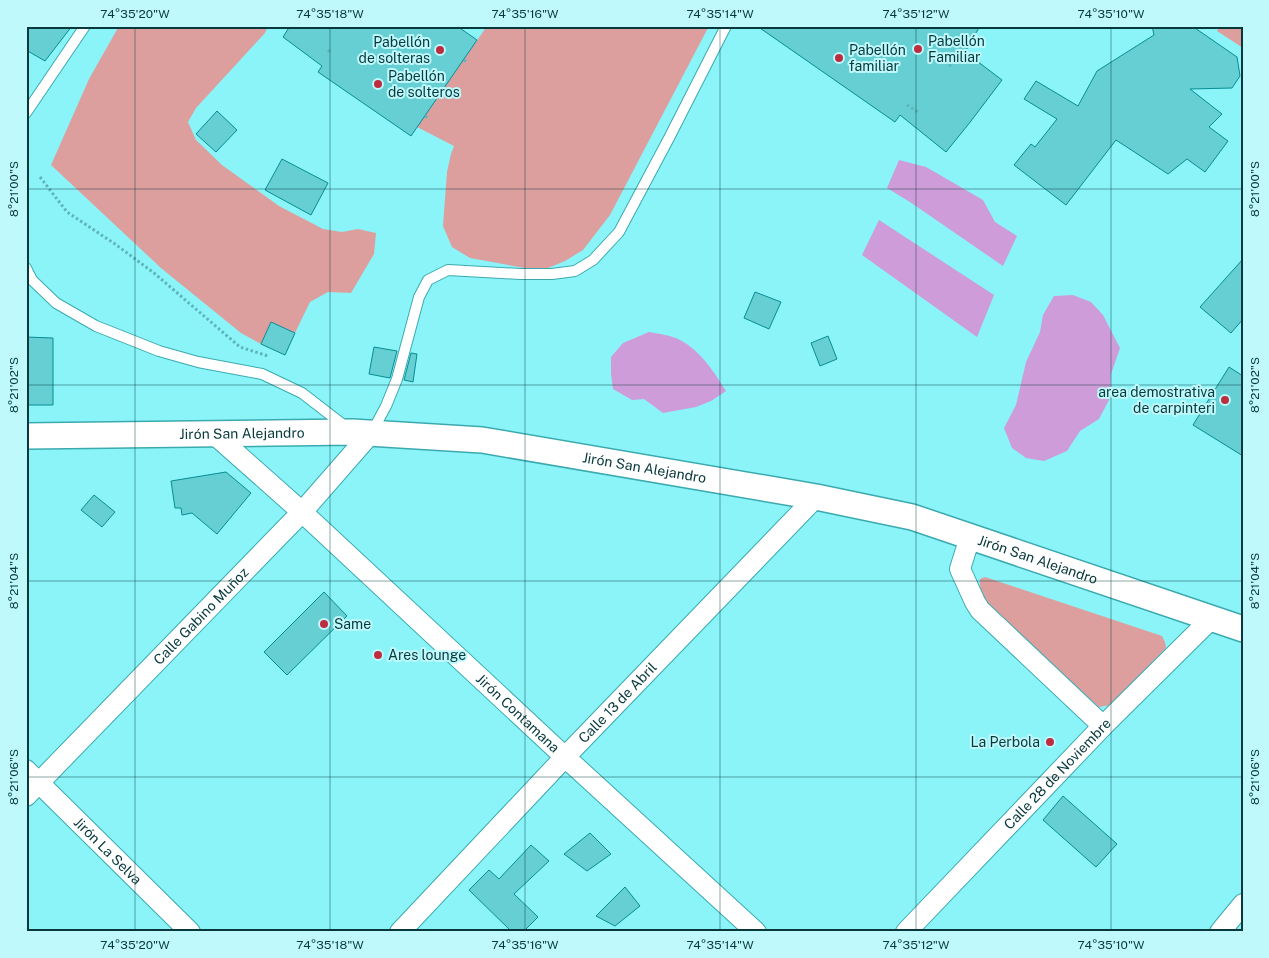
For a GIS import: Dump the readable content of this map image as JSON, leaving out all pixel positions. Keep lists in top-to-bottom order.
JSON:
{
  "streets": {
    "street": [
      "Jirón San Alejandro",
      "Calle Gabino Muñoz",
      "Calle 13 de Abril",
      "Jirón Contamana",
      "Calle 28 de Noviembre",
      "Jirón La Selva"
    ]
  },
  "crossings": [
    ["Jirón San Alejandro", "Calle Gabino Muñoz"],
    ["Jirón San Alejandro", "Calle 13 de Abril"],
    ["Jirón San Alejandro", "Jirón Contamana"],
    ["Jirón San Alejandro", "Calle 28 de Noviembre"],
    ["Calle Gabino Muñoz", "Jirón Contamana"],
    ["Calle Gabino Muñoz", "Jirón La Selva"],
    ["Calle 13 de Abril", "Jirón Contamana"]
  ],
  "places": [
    "Pabellón Familiar",
    "Pabellón de solteras",
    "Pabellón familiar",
    "Pabellón de solteros",
    "area demostrativa de carpinteri",
    "Same",
    "Ares lounge",
    "La Perbola"
  ],
  "coordinates": [
    "74°35'20\"W",
    "74°35'18\"W",
    "74°35'16\"W",
    "74°35'14\"W",
    "74°35'12\"W",
    "74°35'10\"W",
    "8°21'00\"S",
    "8°21'02\"S",
    "8°21'04\"S",
    "8°21'06\"S"
  ]
}
